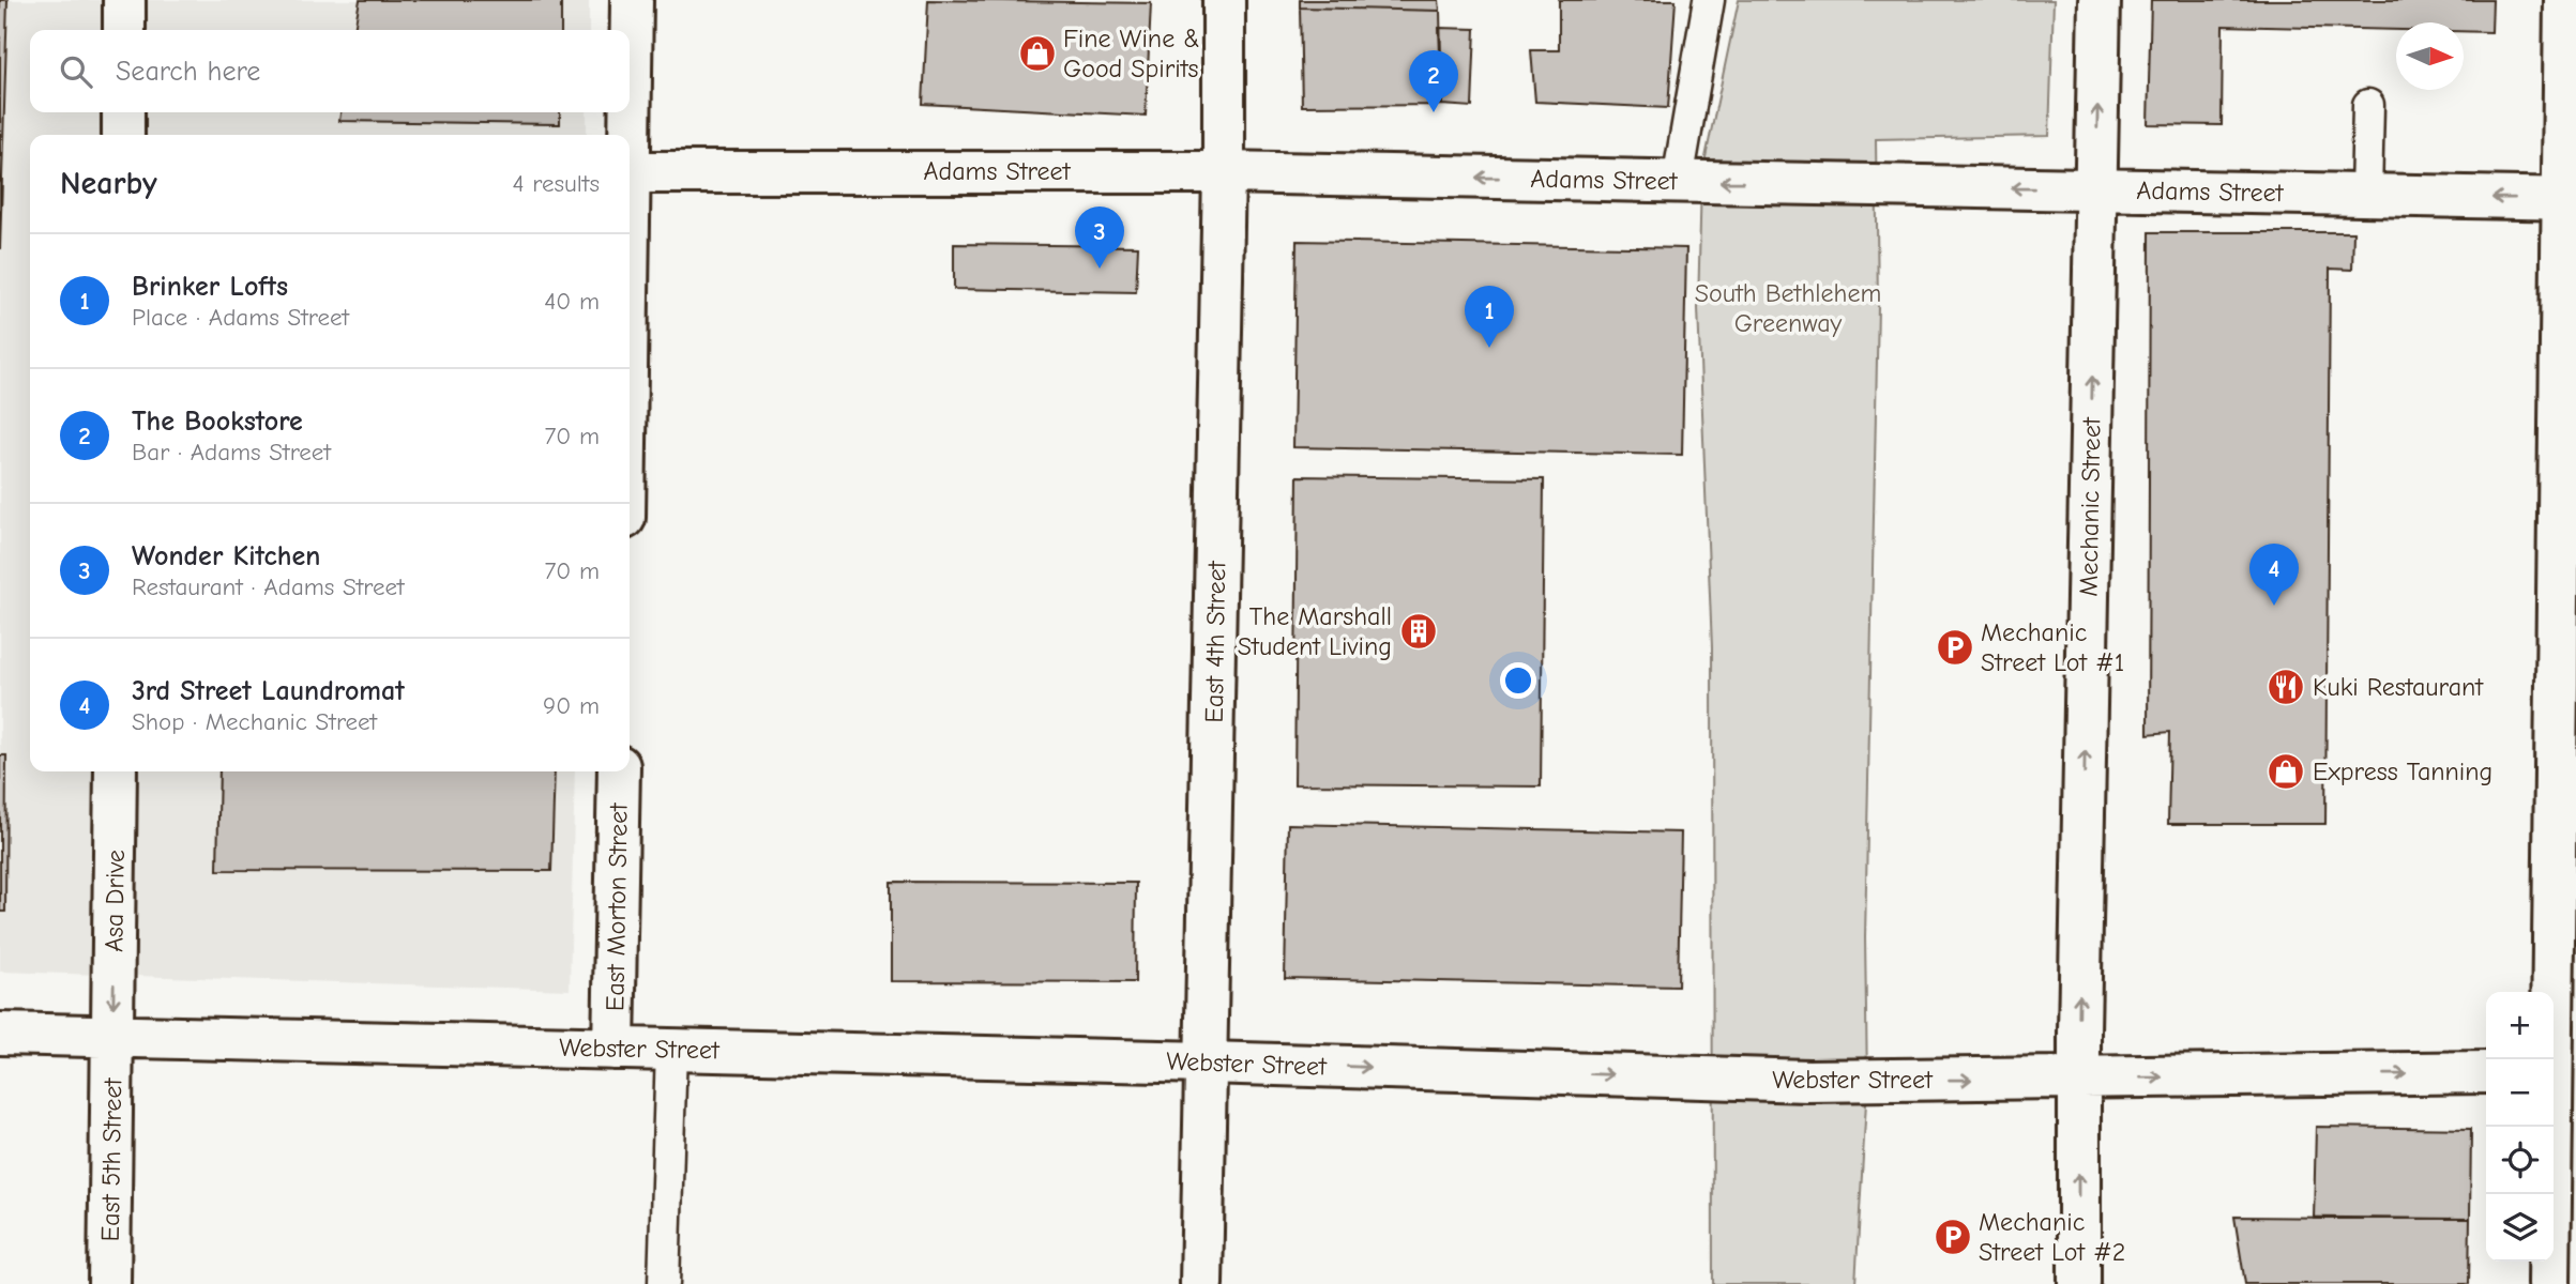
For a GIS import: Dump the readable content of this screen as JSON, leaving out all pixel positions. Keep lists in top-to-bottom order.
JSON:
{
  "streets": {
    "main road": [
      "Adams Street",
      "Mechanic Street",
      "East 4th Street",
      "Asa Drive",
      "East Morton Street",
      "Webster Street",
      "East 5th Street"
    ]
  },
  "crossings": [
    ["Adams Street", "Mechanic Street"],
    ["Adams Street", "East 4th Street"],
    ["Mechanic Street", "Webster Street"],
    ["East 4th Street", "Webster Street"],
    ["Asa Drive", "Webster Street"],
    ["Asa Drive", "East 5th Street"],
    ["East Morton Street", "Webster Street"],
    ["Webster Street", "East 5th Street"]
  ],
  "one_way": [
    "Adams Street",
    "Mechanic Street",
    "Asa Drive",
    "Webster Street"
  ],
  "parks": ["South Bethlehem Greenway"],
  "places": {
    "shop": ["Fine Wine & Good Spirits", "Express Tanning"],
    "building": ["The Marshall Student Living"],
    "parking": ["Mechanic Street Lot #1", "Mechanic Street Lot #2"],
    "restaurant": ["Kuki Restaurant"]
  },
  "north": "right",
  "page": {
    "search": "Search here",
    "pins": [
      "2",
      "3",
      "1",
      "4"
    ],
    "heading": ["Nearby", "4 results"],
    "list": [
      {
        "mark": "1",
        "name": "Brinker Lofts",
        "note": "Place · Adams Street",
        "value": "40 m"
      },
      {
        "mark": "2",
        "name": "The Bookstore",
        "note": "Bar · Adams Street",
        "value": "70 m"
      },
      {
        "mark": "3",
        "name": "Wonder Kitchen",
        "note": "Restaurant · Adams Street",
        "value": "70 m"
      },
      {
        "mark": "4",
        "name": "3rd Street Laundromat",
        "note": "Shop · Mechanic Street",
        "value": "90 m"
      }
    ],
    "map_buttons": ["+", "−"]
  }
}
